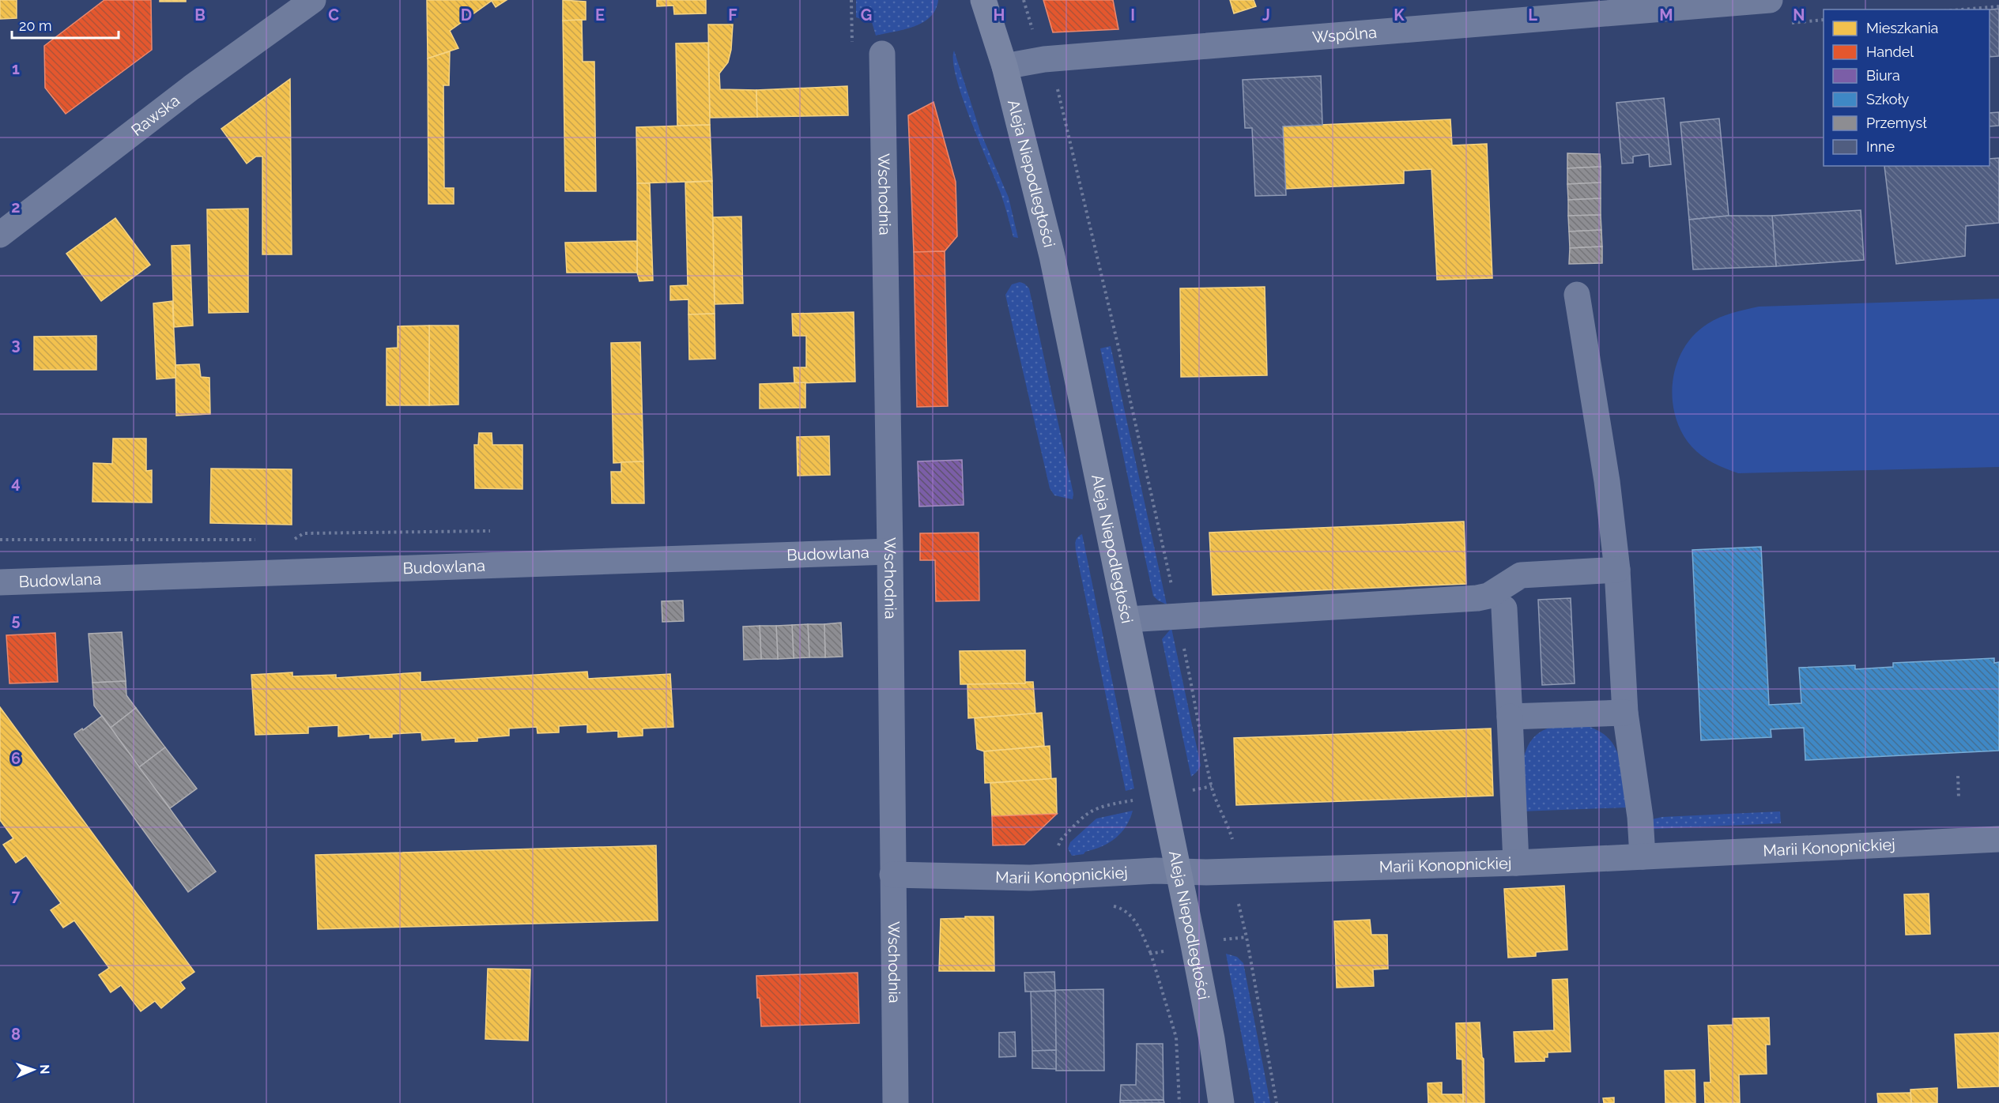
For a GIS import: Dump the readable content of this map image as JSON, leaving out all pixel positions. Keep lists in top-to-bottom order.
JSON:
{
  "streets": {
    "main road": ["Aleja Niepodległości"],
    "street": [
      "Wspólna",
      "Rawska",
      "Wschodnia",
      "Budowlana",
      "Marii Konopnickiej"
    ]
  },
  "crossings": [
    ["Wspólna", "Aleja Niepodległości"],
    ["Aleja Niepodległości", "Marii Konopnickiej"],
    ["Wschodnia", "Budowlana"],
    ["Wschodnia", "Marii Konopnickiej"]
  ],
  "legend": [
    "Mieszkania",
    "Handel",
    "Biura",
    "Szkoły",
    "Przemysł",
    "Inne"
  ],
  "scale_bar": "20 m",
  "north": "right",
  "grid": {
    "columns": [
      "B",
      "C",
      "D",
      "E",
      "F",
      "G",
      "H",
      "I",
      "J",
      "K",
      "L",
      "M",
      "N"
    ],
    "rows": [
      "1",
      "2",
      "3",
      "4",
      "5",
      "6",
      "7",
      "8"
    ]
  }
}
